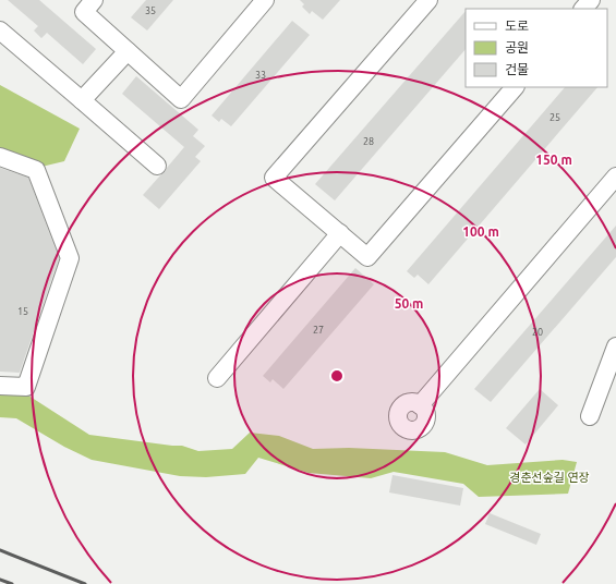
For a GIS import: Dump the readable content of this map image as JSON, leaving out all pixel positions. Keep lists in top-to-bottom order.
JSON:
{
  "parks": ["경춘선숲길 연장"],
  "house_numbers": [
    "35",
    "33",
    "25",
    "28",
    "15",
    "27",
    "20"
  ],
  "legend": ["도로", "공원", "건물"],
  "rings": ["150 m", "100 m", "50 m"]
}
